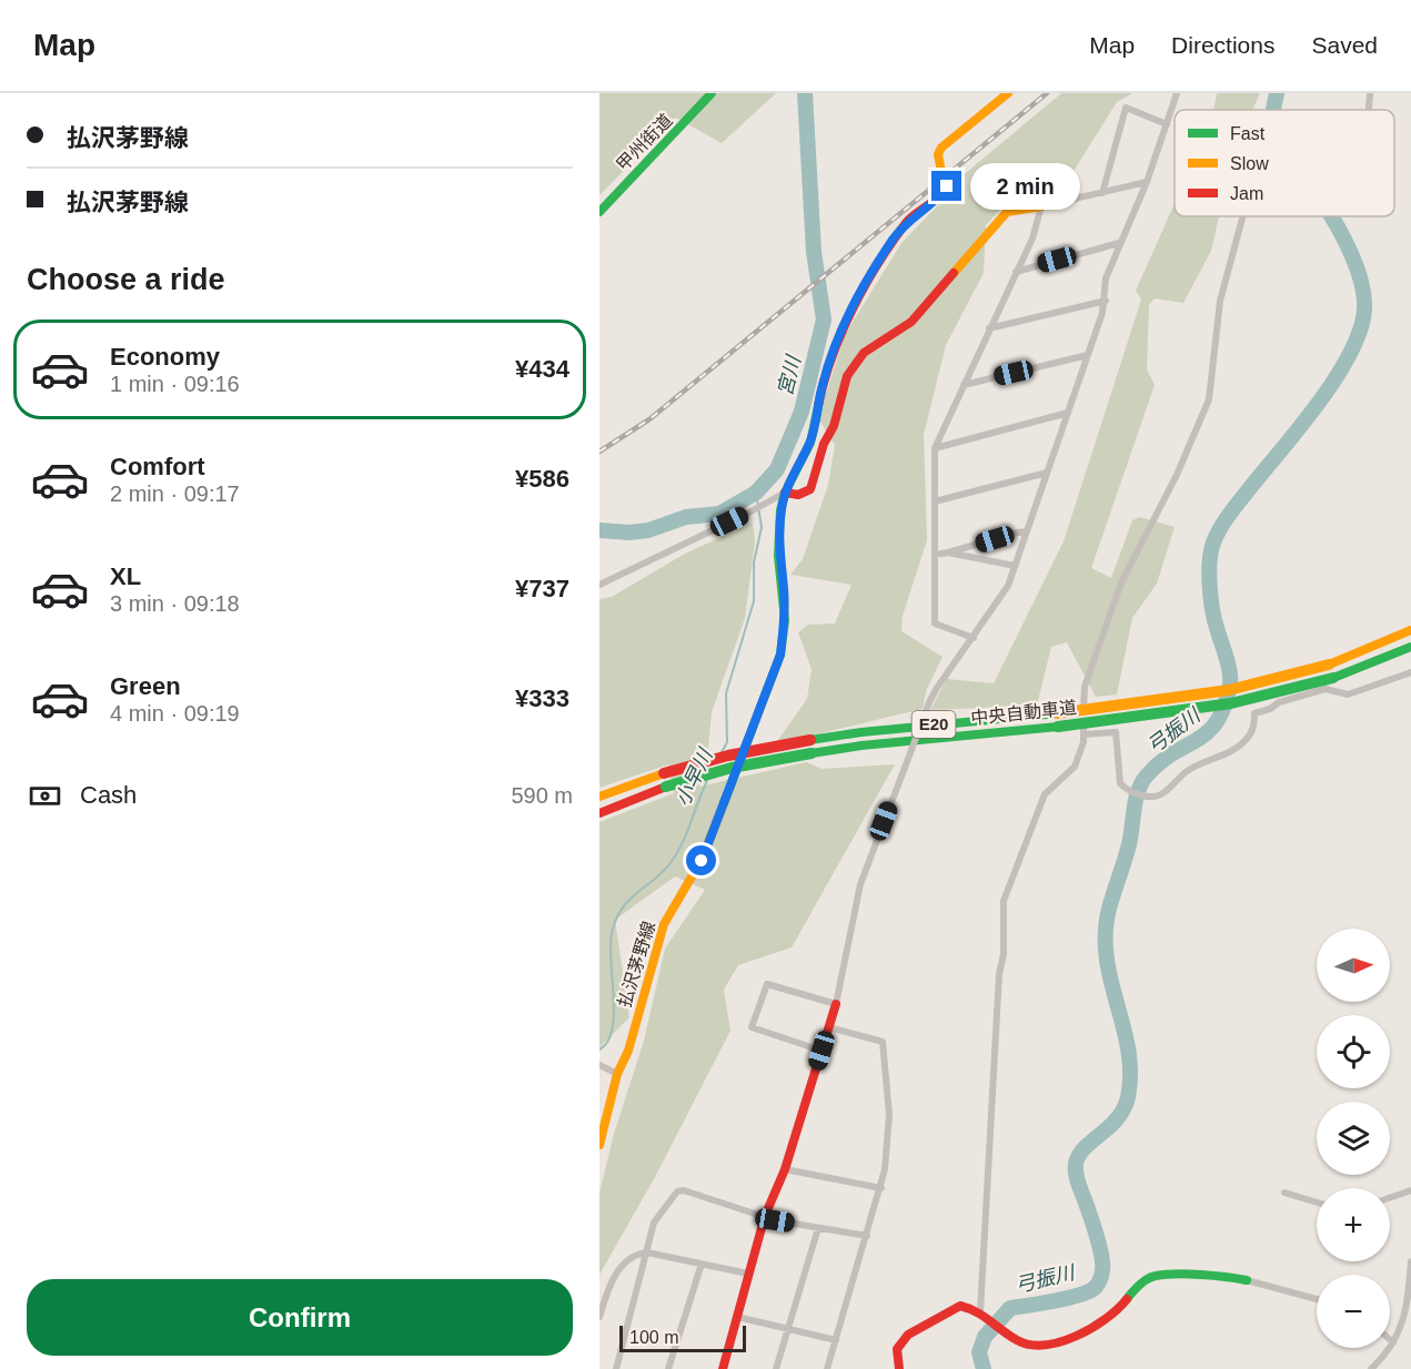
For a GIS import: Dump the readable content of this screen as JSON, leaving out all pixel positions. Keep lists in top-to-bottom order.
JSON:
{
  "streets": {
    "main road": [
      "甲州街道",
      "中央自動車道",
      "E20",
      "払沢茅野線"
    ]
  },
  "water": ["宮川", "弓振川", "小早川"],
  "legend": ["Fast", "Slow", "Jam"],
  "scale_bar": "100 m",
  "north": "right",
  "page": {
    "header": "Map",
    "nav": ["Map", "Directions", "Saved"],
    "banner": ["払沢茅野線", "払沢茅野線"],
    "bubble": "2 min",
    "heading": "Choose a ride",
    "list": [
      {
        "name": "Economy",
        "note": "1 min · 09:16",
        "value": "¥434"
      },
      {
        "name": "Comfort",
        "note": "2 min · 09:17",
        "value": "¥586"
      },
      {
        "name": "XL",
        "note": "3 min · 09:18",
        "value": "¥737"
      },
      {
        "name": "Green",
        "note": "4 min · 09:19",
        "value": "¥333"
      }
    ],
    "pay": ["Cash", "590 m"],
    "map_buttons": ["+", "−"],
    "buttons": "Confirm",
    "scale": "100 m"
  }
}
